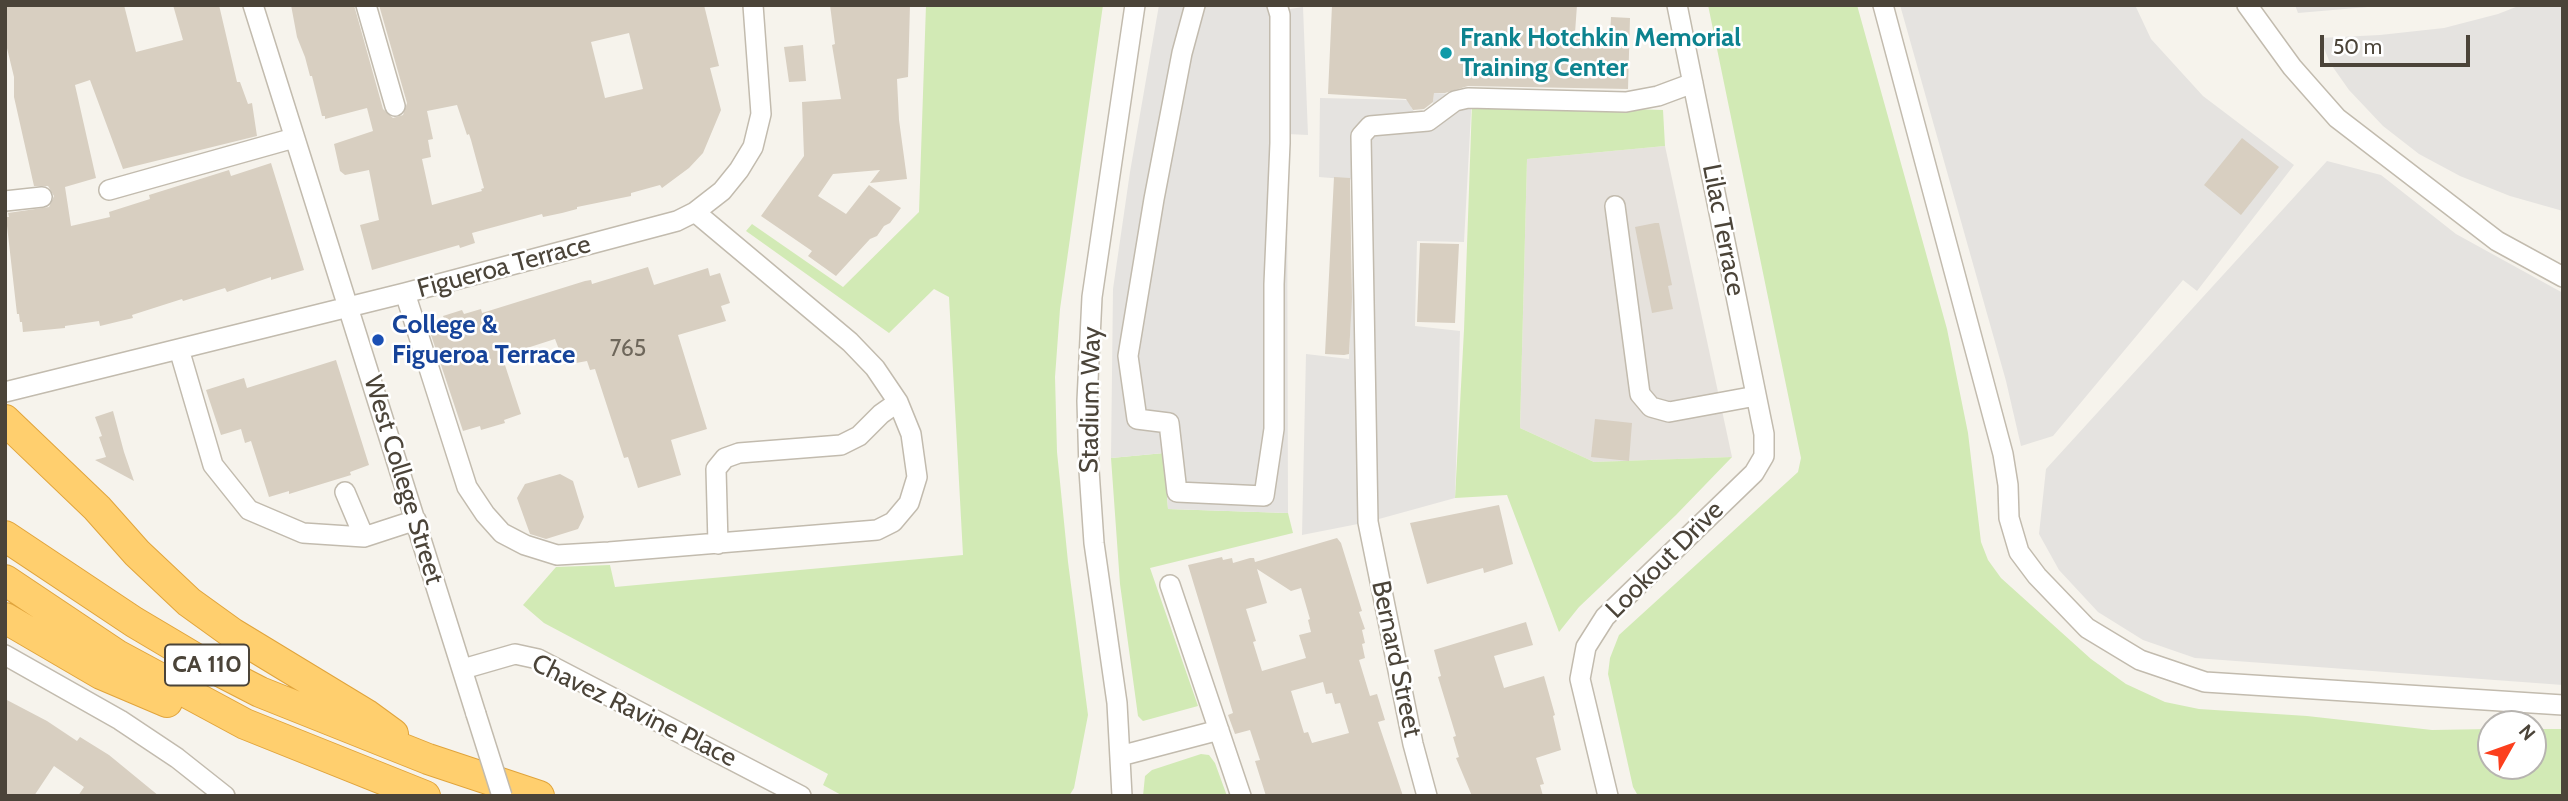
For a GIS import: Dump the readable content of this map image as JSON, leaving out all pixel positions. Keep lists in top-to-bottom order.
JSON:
{
  "streets": {
    "highway": ["CA 110"],
    "street": [
      "Lilac Terrace",
      "Figueroa Terrace",
      "Stadium Way",
      "West College Street",
      "Lookout Drive",
      "Bernard Street",
      "Chavez Ravine Place"
    ]
  },
  "crossings": [
    ["Lilac Terrace", "Lookout Drive"],
    ["Lilac Terrace", "Bernard Street"],
    ["Figueroa Terrace", "West College Street"],
    ["West College Street", "Chavez Ravine Place"]
  ],
  "places": ["Frank Hotchkin Memorial Training Center", "College & Figueroa Terrace"],
  "house_numbers": ["765"],
  "scale_bar": "50 m",
  "north": "top right"
}
